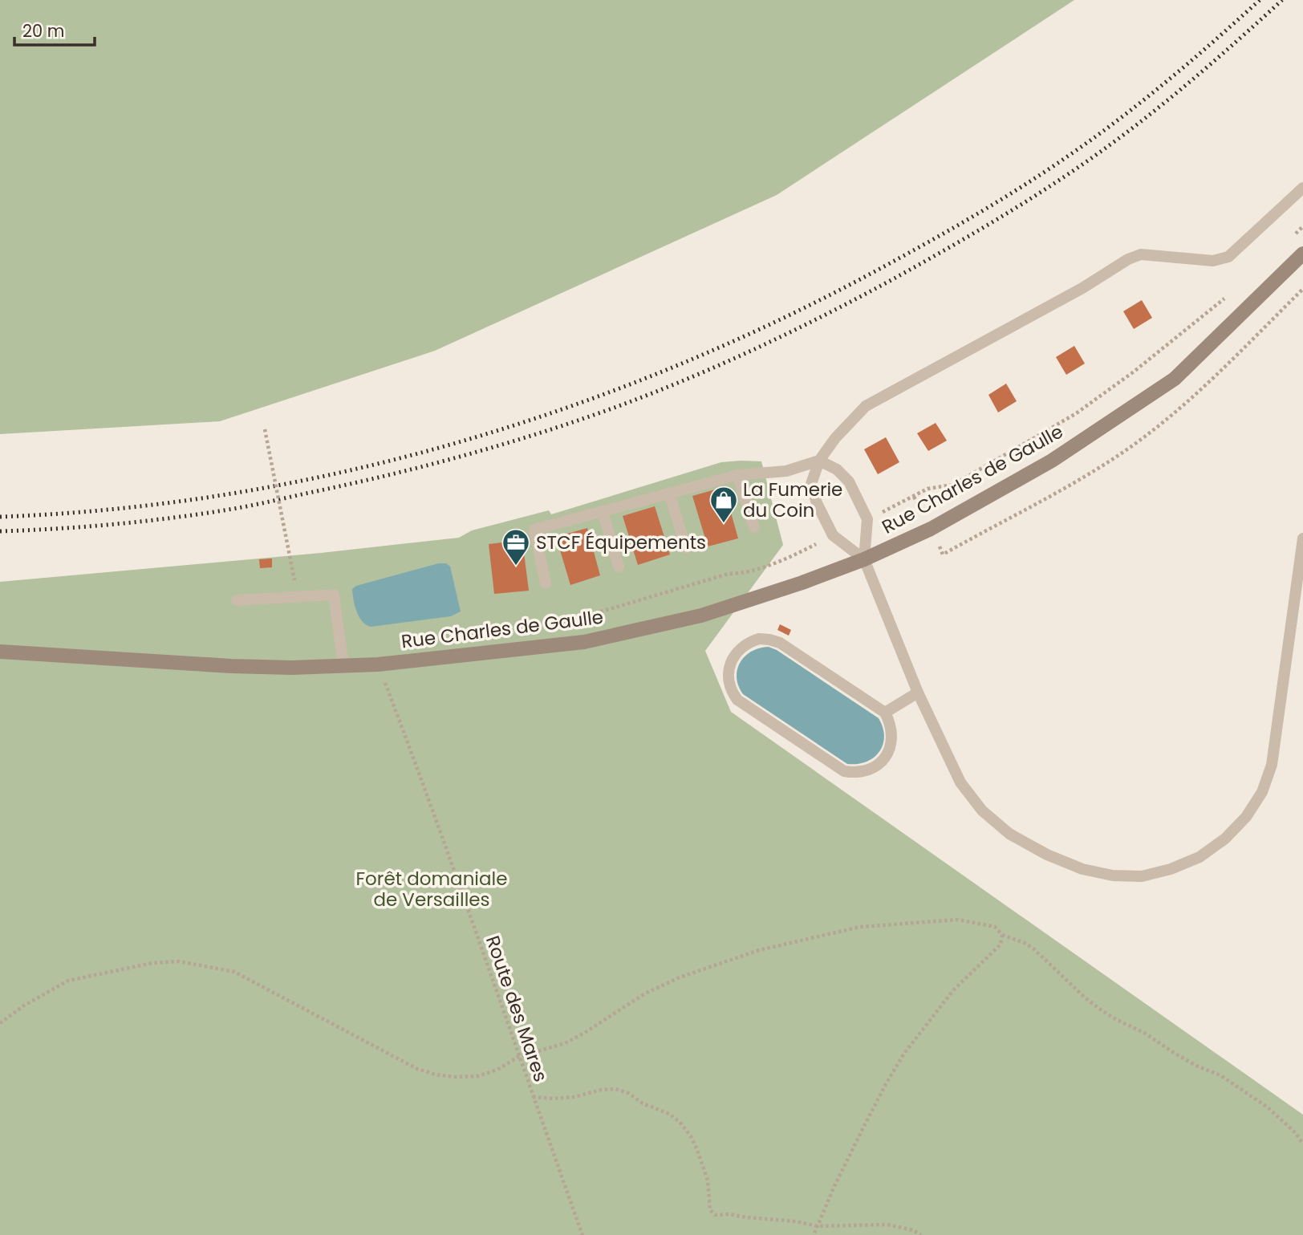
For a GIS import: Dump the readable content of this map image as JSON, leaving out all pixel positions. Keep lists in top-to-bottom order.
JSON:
{
  "streets": {
    "main road": ["Rue Charles de Gaulle"],
    "path": ["Route des Mares"]
  },
  "crossings": [
    ["Rue Charles de Gaulle", "Route des Mares"]
  ],
  "parks": ["Forêt domaniale de Versailles"],
  "places": {
    "shop": ["La Fumerie du Coin"],
    "office": ["STCF Équipements"]
  },
  "scale_bar": "20 m"
}
